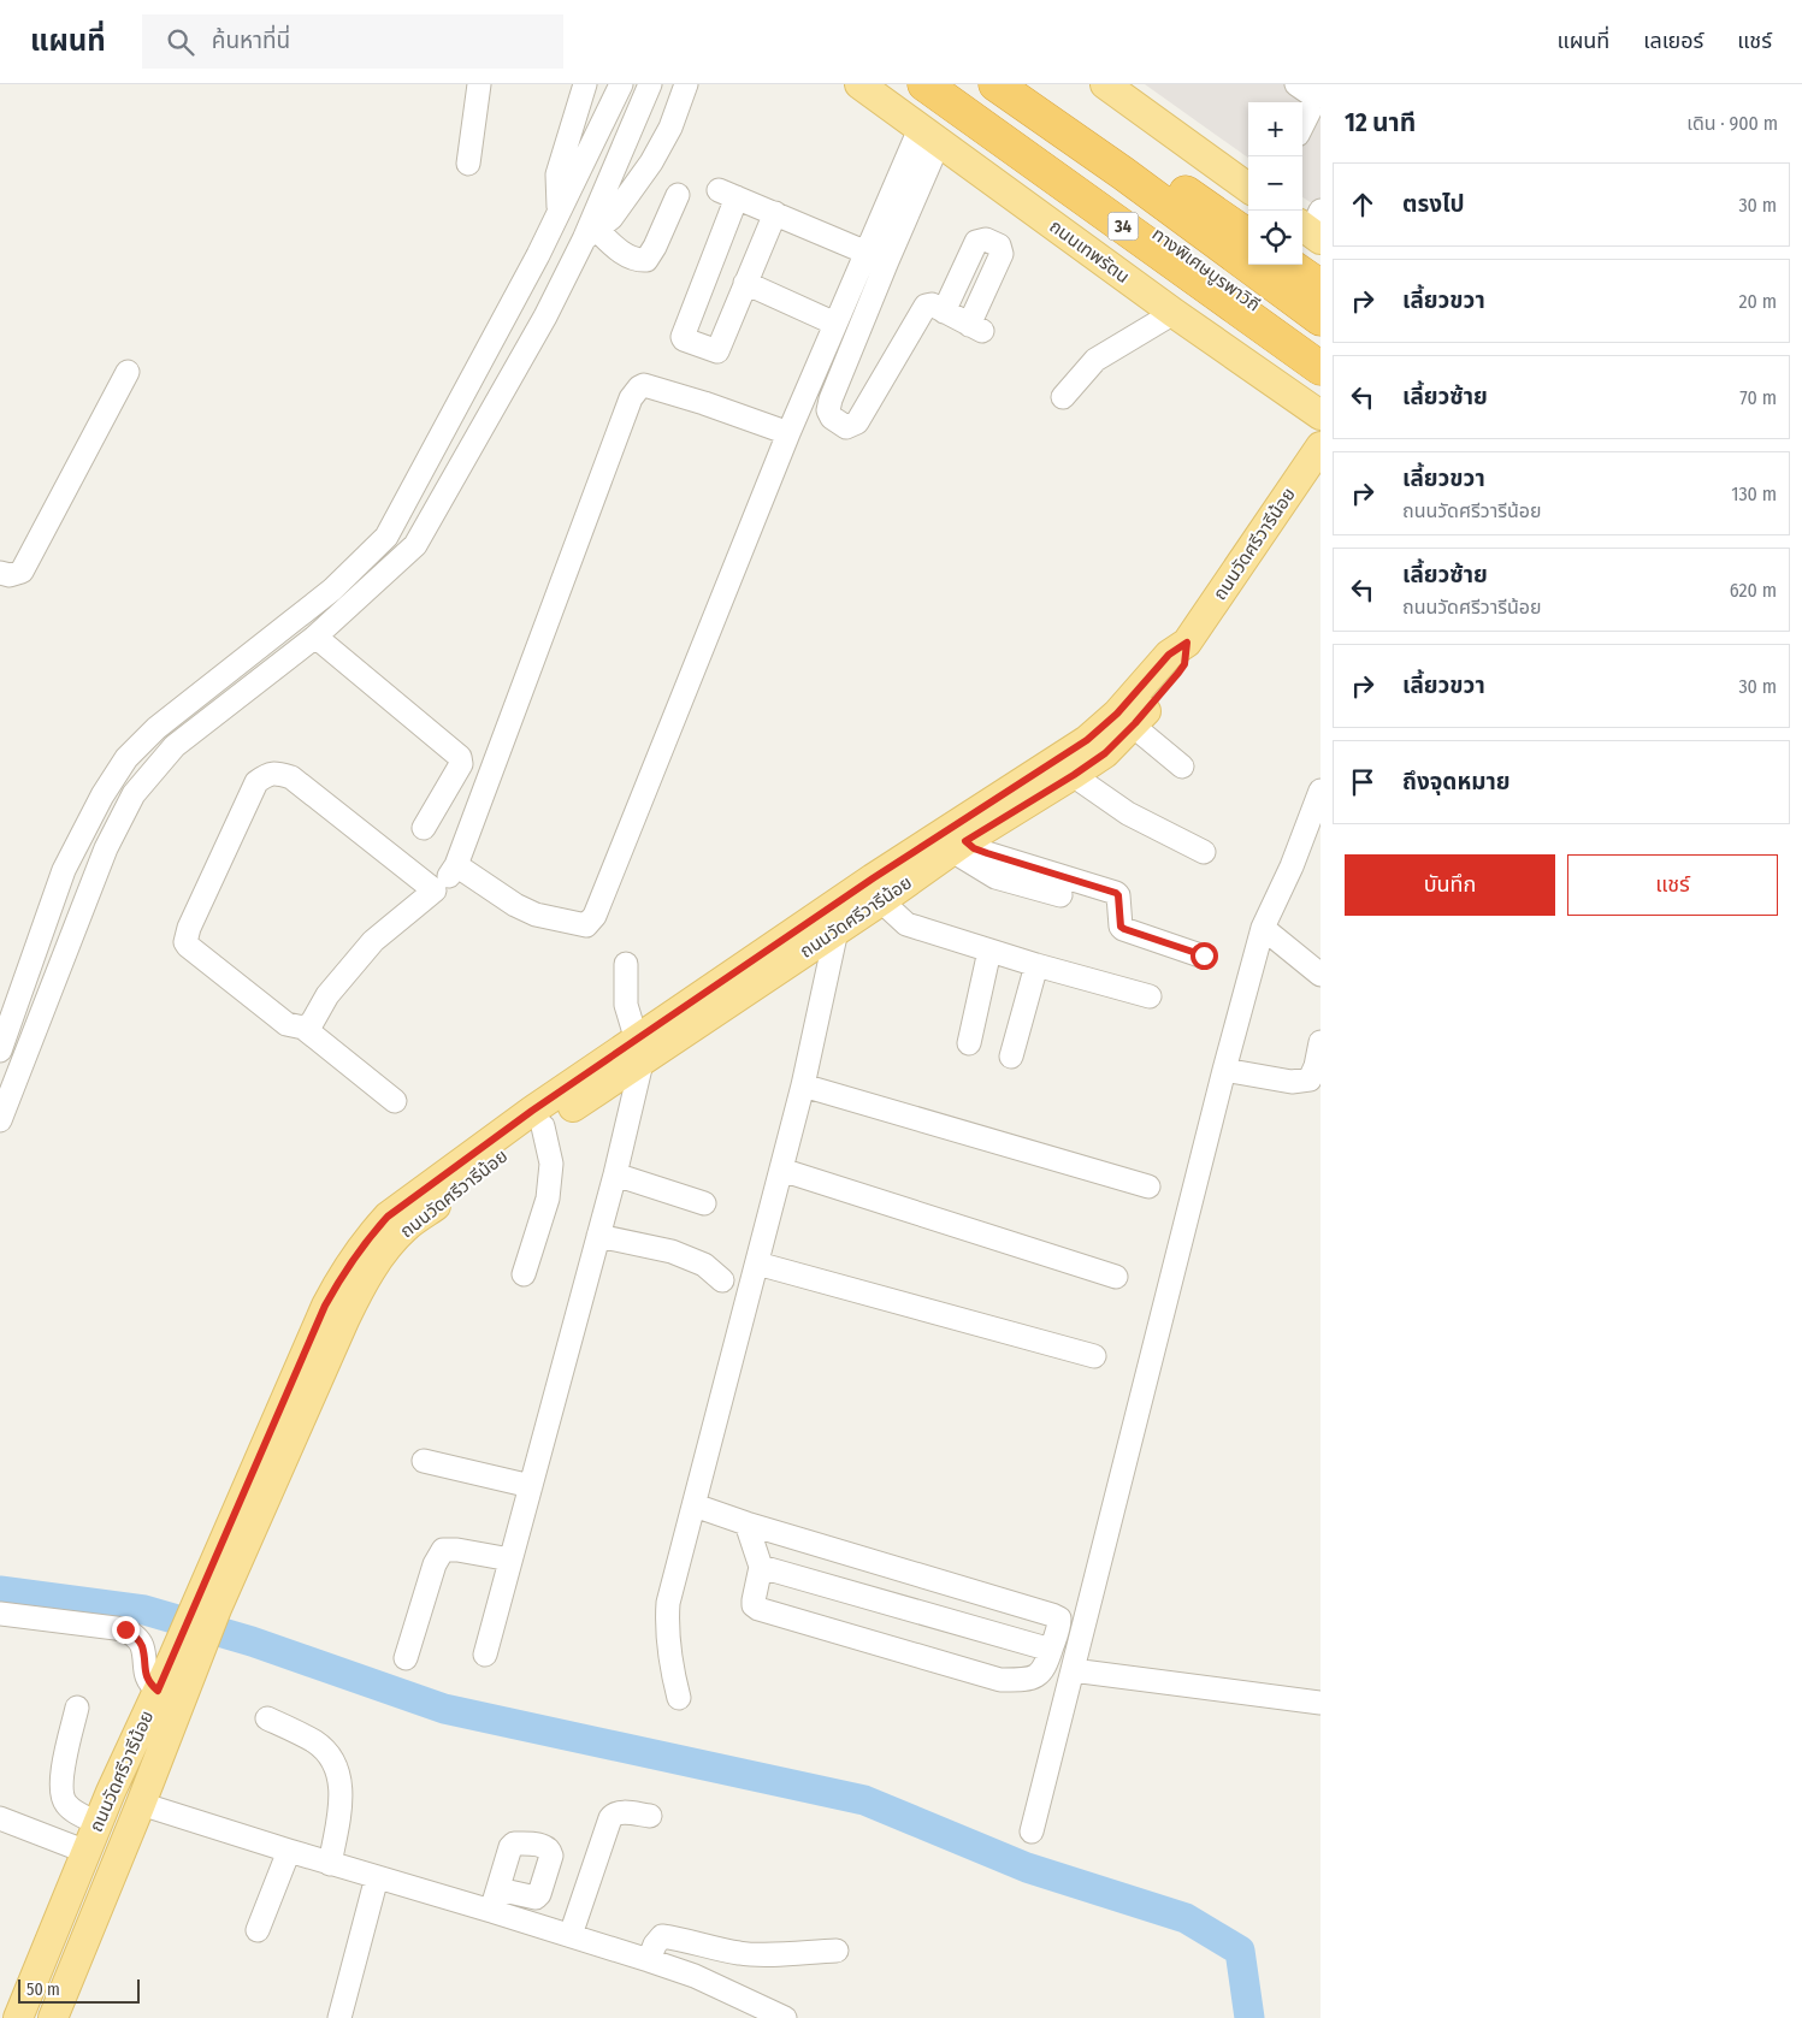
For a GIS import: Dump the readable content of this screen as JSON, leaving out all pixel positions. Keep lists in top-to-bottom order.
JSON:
{
  "streets": {
    "highway": ["34", "ทางพิเศษบูรพาวิถี"],
    "main road": ["ถนนเทพรัตน", "ถนนวัดศรีวารีน้อย"]
  },
  "scale_bar": "50 m",
  "page": {
    "header": "แผนที่",
    "search": "ค้นหาที่นี่",
    "nav": ["แผนที่", "เลเยอร์", "แชร์"],
    "heading": ["12 นาที", "เดิน · 900 m"],
    "map_buttons": ["+", "−"],
    "list": [
      ["ตรงไป", "30 m"],
      ["เลี้ยวขวา", "20 m"],
      ["เลี้ยวซ้าย", "70 m"],
      ["เลี้ยวขวา", "ถนนวัดศรีวารีน้อย", "130 m"],
      ["เลี้ยวซ้าย", "ถนนวัดศรีวารีน้อย", "620 m"],
      ["เลี้ยวขวา", "30 m"],
      "ถึงจุดหมาย"
    ],
    "buttons": ["บันทึก", "แชร์"],
    "scale": "50 m"
  }
}
